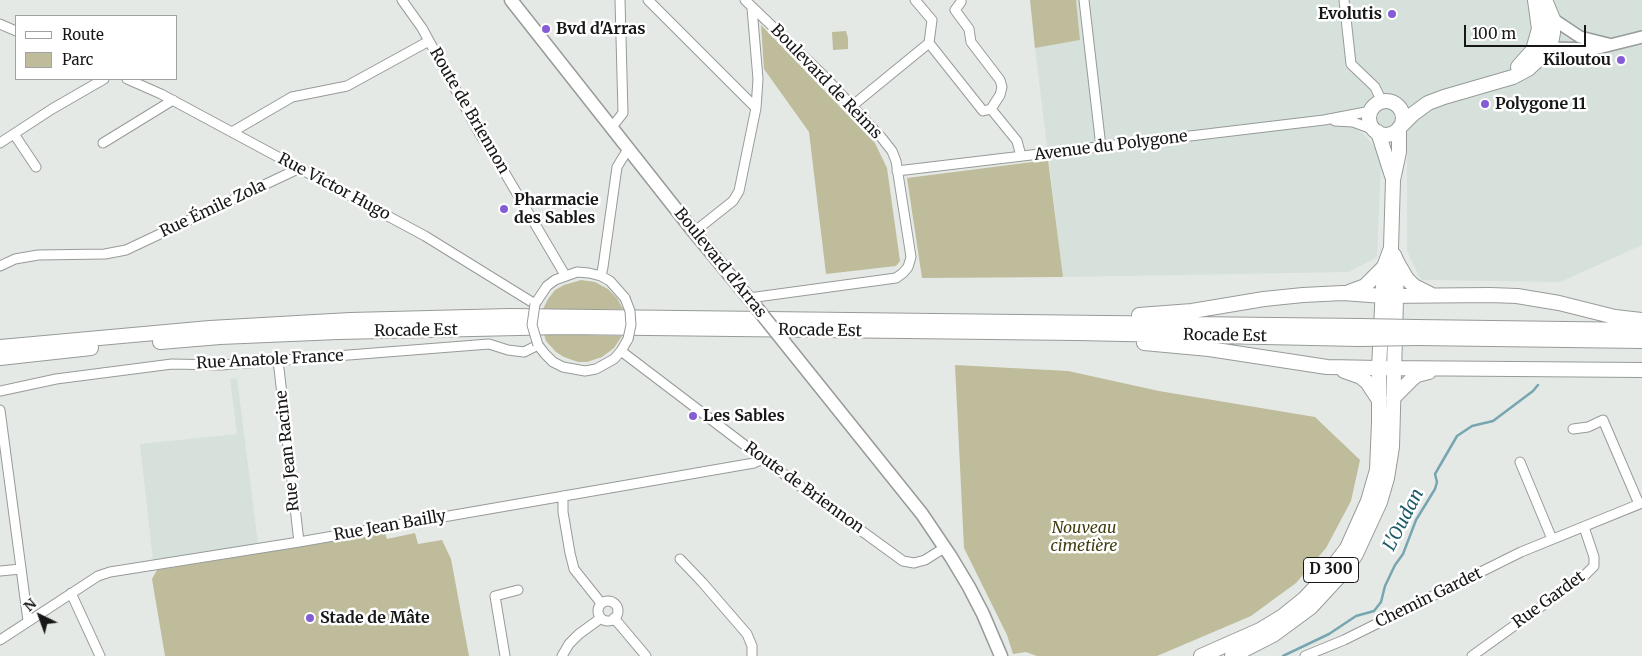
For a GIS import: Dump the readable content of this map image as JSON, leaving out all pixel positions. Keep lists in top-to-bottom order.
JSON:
{
  "streets": {
    "main road": ["Boulevard d'Arras", "Rocade Est", "D 300"],
    "street": [
      "Boulevard de Reims",
      "Route de Briennon",
      "Avenue du Polygone",
      "Rue Victor Hugo",
      "Rue Émile Zola",
      "Rue Anatole France",
      "Rue Jean Racine",
      "Rue Jean Bailly",
      "Chemin Gardet",
      "Rue Gardet"
    ]
  },
  "crossings": [
    ["Boulevard de Reims", "Avenue du Polygone"],
    ["Boulevard de Reims", "Boulevard d'Arras"],
    ["Route de Briennon", "Rue Victor Hugo"],
    ["Route de Briennon", "Boulevard d'Arras"],
    ["Route de Briennon", "Rue Anatole France"],
    ["Route de Briennon", "Rue Jean Bailly"],
    ["Rue Victor Hugo", "Rue Émile Zola"],
    ["Rue Victor Hugo", "Rue Anatole France"],
    ["Rue Anatole France", "Rue Jean Racine"],
    ["Rue Jean Racine", "Rue Jean Bailly"],
    ["Chemin Gardet", "Rue Gardet"]
  ],
  "water": ["L'Oudan"],
  "parks": ["Nouveau cimetière"],
  "places": [
    "Evolutis",
    "Bvd d'Arras",
    "Kiloutou",
    "Polygone 11",
    "Pharmacie des Sables",
    "Les Sables",
    "Stade de Mâte"
  ],
  "legend": ["Route", "Parc"],
  "scale_bar": "100 m",
  "north": "top left"
}
